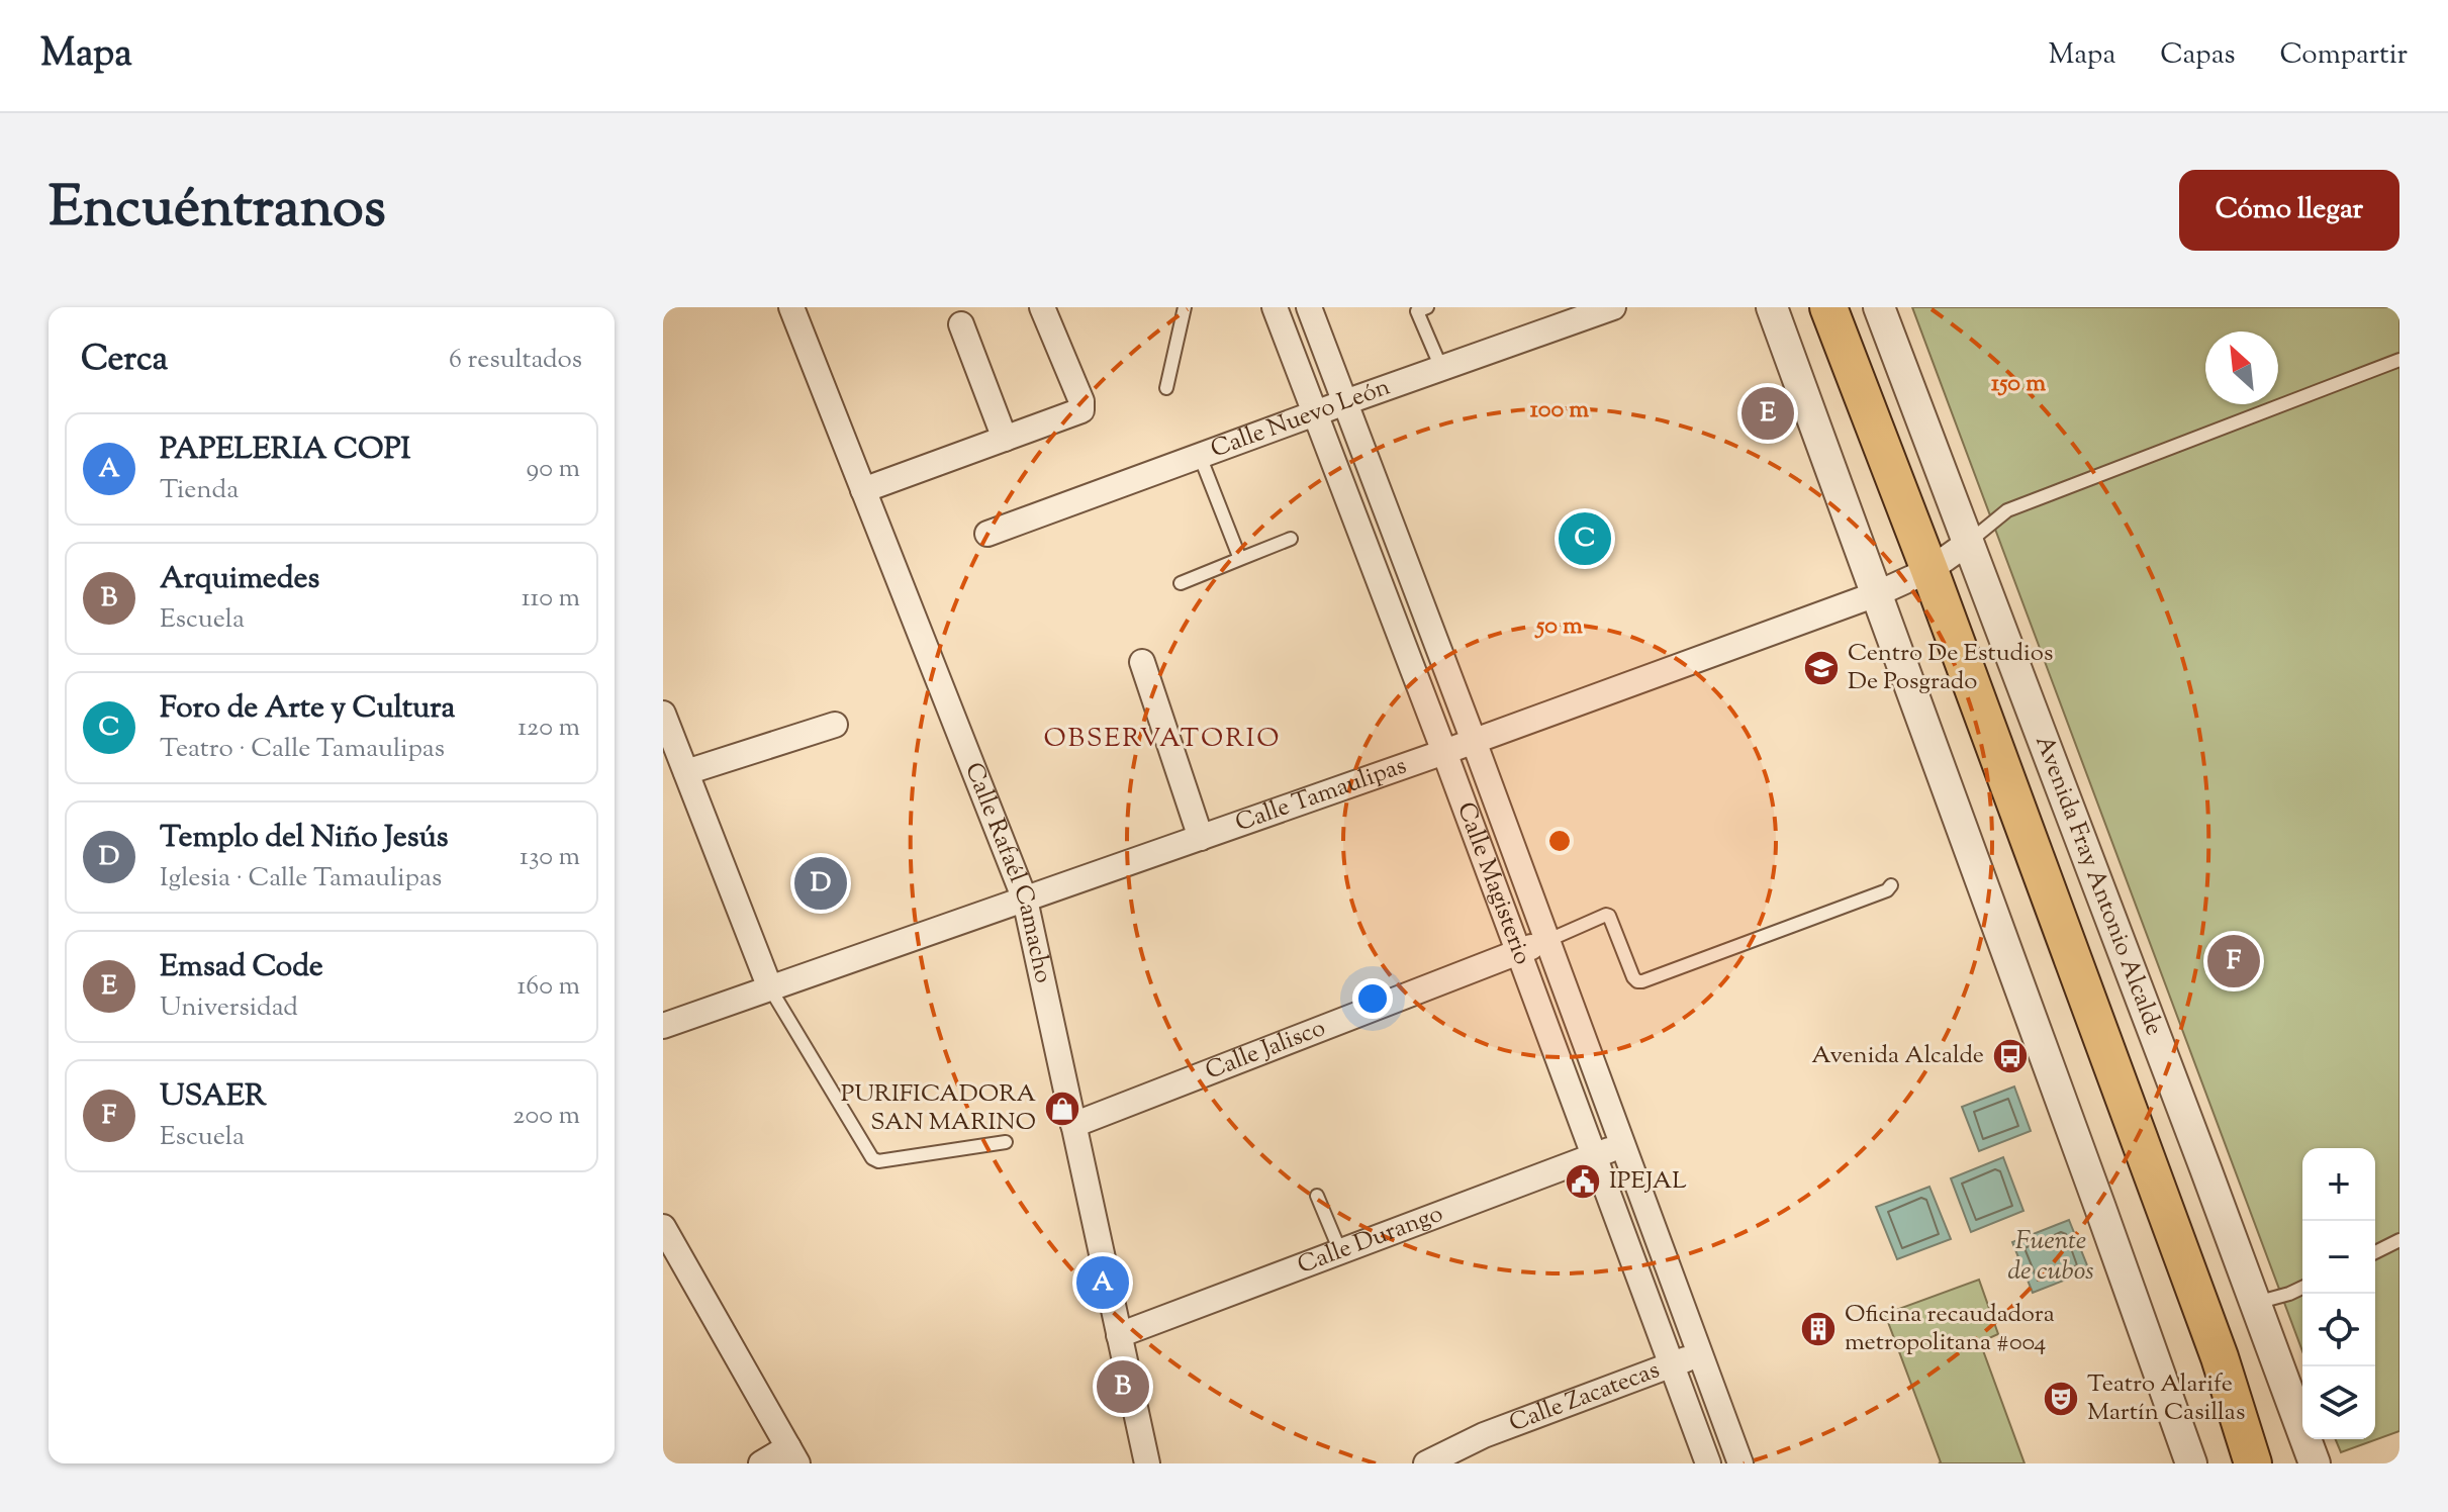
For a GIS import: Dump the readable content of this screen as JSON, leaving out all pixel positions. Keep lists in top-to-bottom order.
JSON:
{
  "streets": {
    "main road": ["Avenida Fray Antonio Alcalde"],
    "street": [
      "Calle Nuevo León",
      "Calle Tamaulipas",
      "Calle Rafaél Camacho",
      "Calle Magisterio",
      "Calle Jalisco",
      "Calle Durango",
      "Calle Zacatecas"
    ]
  },
  "crossings": [
    ["Calle Nuevo León", "Calle Magisterio"],
    ["Calle Tamaulipas", "Calle Rafaél Camacho"],
    ["Calle Tamaulipas", "Calle Magisterio"],
    ["Calle Tamaulipas", "Avenida Fray Antonio Alcalde"],
    ["Calle Rafaél Camacho", "Calle Jalisco"],
    ["Calle Rafaél Camacho", "Calle Durango"],
    ["Calle Magisterio", "Calle Jalisco"],
    ["Calle Magisterio", "Calle Durango"],
    ["Calle Magisterio", "Calle Zacatecas"]
  ],
  "districts": ["OBSERVATORIO"],
  "water": ["Fuente de cubos"],
  "places": {
    "school or university": ["Centro De Estudios De Posgrado"],
    "bus stop": ["Avenida Alcalde"],
    "shop": ["PURIFICADORA SAN MARINO"],
    "public building": ["IPEJAL"],
    "building": ["Oficina recaudadora metropolitana #004"],
    "theatre": ["Teatro Alarife Martín Casillas"]
  },
  "north": "top left",
  "page": {
    "header": "Mapa",
    "nav": ["Mapa", "Capas", "Compartir"],
    "title": "Encuéntranos",
    "buttons": "Cómo llegar",
    "heading": ["Cerca", "6 resultados"],
    "pins": [
      "E",
      "C",
      "D",
      "F",
      "A",
      "B"
    ],
    "list": [
      {
        "mark": "A",
        "name": "PAPELERIA COPI",
        "note": "Tienda",
        "value": "90 m"
      },
      {
        "mark": "B",
        "name": "Arquimedes",
        "note": "Escuela",
        "value": "110 m"
      },
      {
        "mark": "C",
        "name": "Foro de Arte y Cultura",
        "note": "Teatro · Calle Tamaulipas",
        "value": "120 m"
      },
      {
        "mark": "D",
        "name": "Templo del Niño Jesús",
        "note": "Iglesia · Calle Tamaulipas",
        "value": "130 m"
      },
      {
        "mark": "E",
        "name": "Emsad Code",
        "note": "Universidad",
        "value": "160 m"
      },
      {
        "mark": "F",
        "name": "USAER",
        "note": "Escuela",
        "value": "200 m"
      }
    ],
    "map_buttons": ["+", "−"]
  },
  "rings": ["150 m", "100 m", "50 m"]
}
